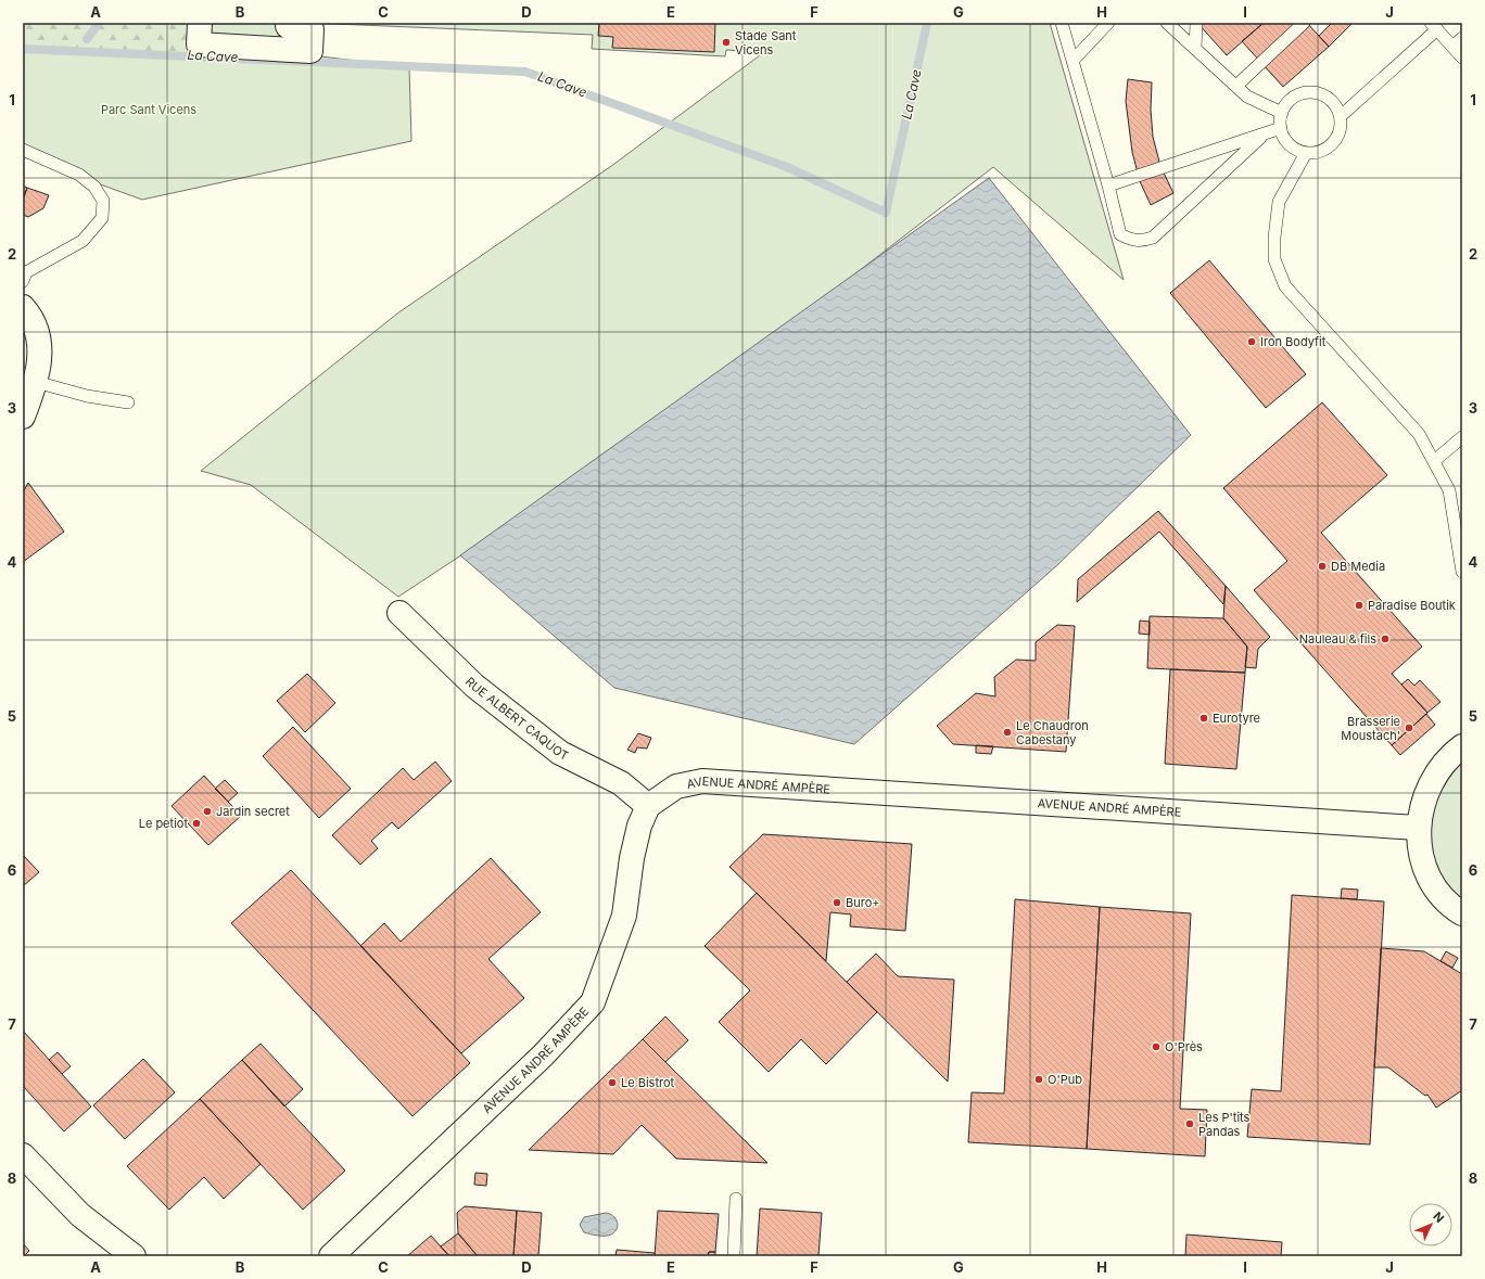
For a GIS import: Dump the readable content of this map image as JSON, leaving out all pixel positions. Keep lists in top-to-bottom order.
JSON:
{
  "streets": {
    "street": ["RUE ALBERT CAQUOT", "AVENUE ANDRÉ AMPÈRE"]
  },
  "crossings": [
    ["RUE ALBERT CAQUOT", "AVENUE ANDRÉ AMPÈRE"]
  ],
  "water": ["La Cave"],
  "parks": ["Parc Sant Vicens"],
  "places": [
    "Stade Sant Vicens",
    "Iron Bodyfit",
    "DB Media",
    "Paradise Boutik",
    "Nauleau & fils",
    "Eurotyre",
    "Brasserie Moustach'",
    "Le Chaudron Cabestany",
    "Jardin secret",
    "Le petiot",
    "Buro+",
    "O'Près",
    "O'Pub",
    "Le Bistrot",
    "Les P'tits Pandas"
  ],
  "north": "top right",
  "grid": {
    "columns": [
      "A",
      "B",
      "C",
      "D",
      "E",
      "F",
      "G",
      "H",
      "I",
      "J"
    ],
    "rows": [
      "1",
      "2",
      "3",
      "4",
      "5",
      "6",
      "7",
      "8"
    ]
  }
}
